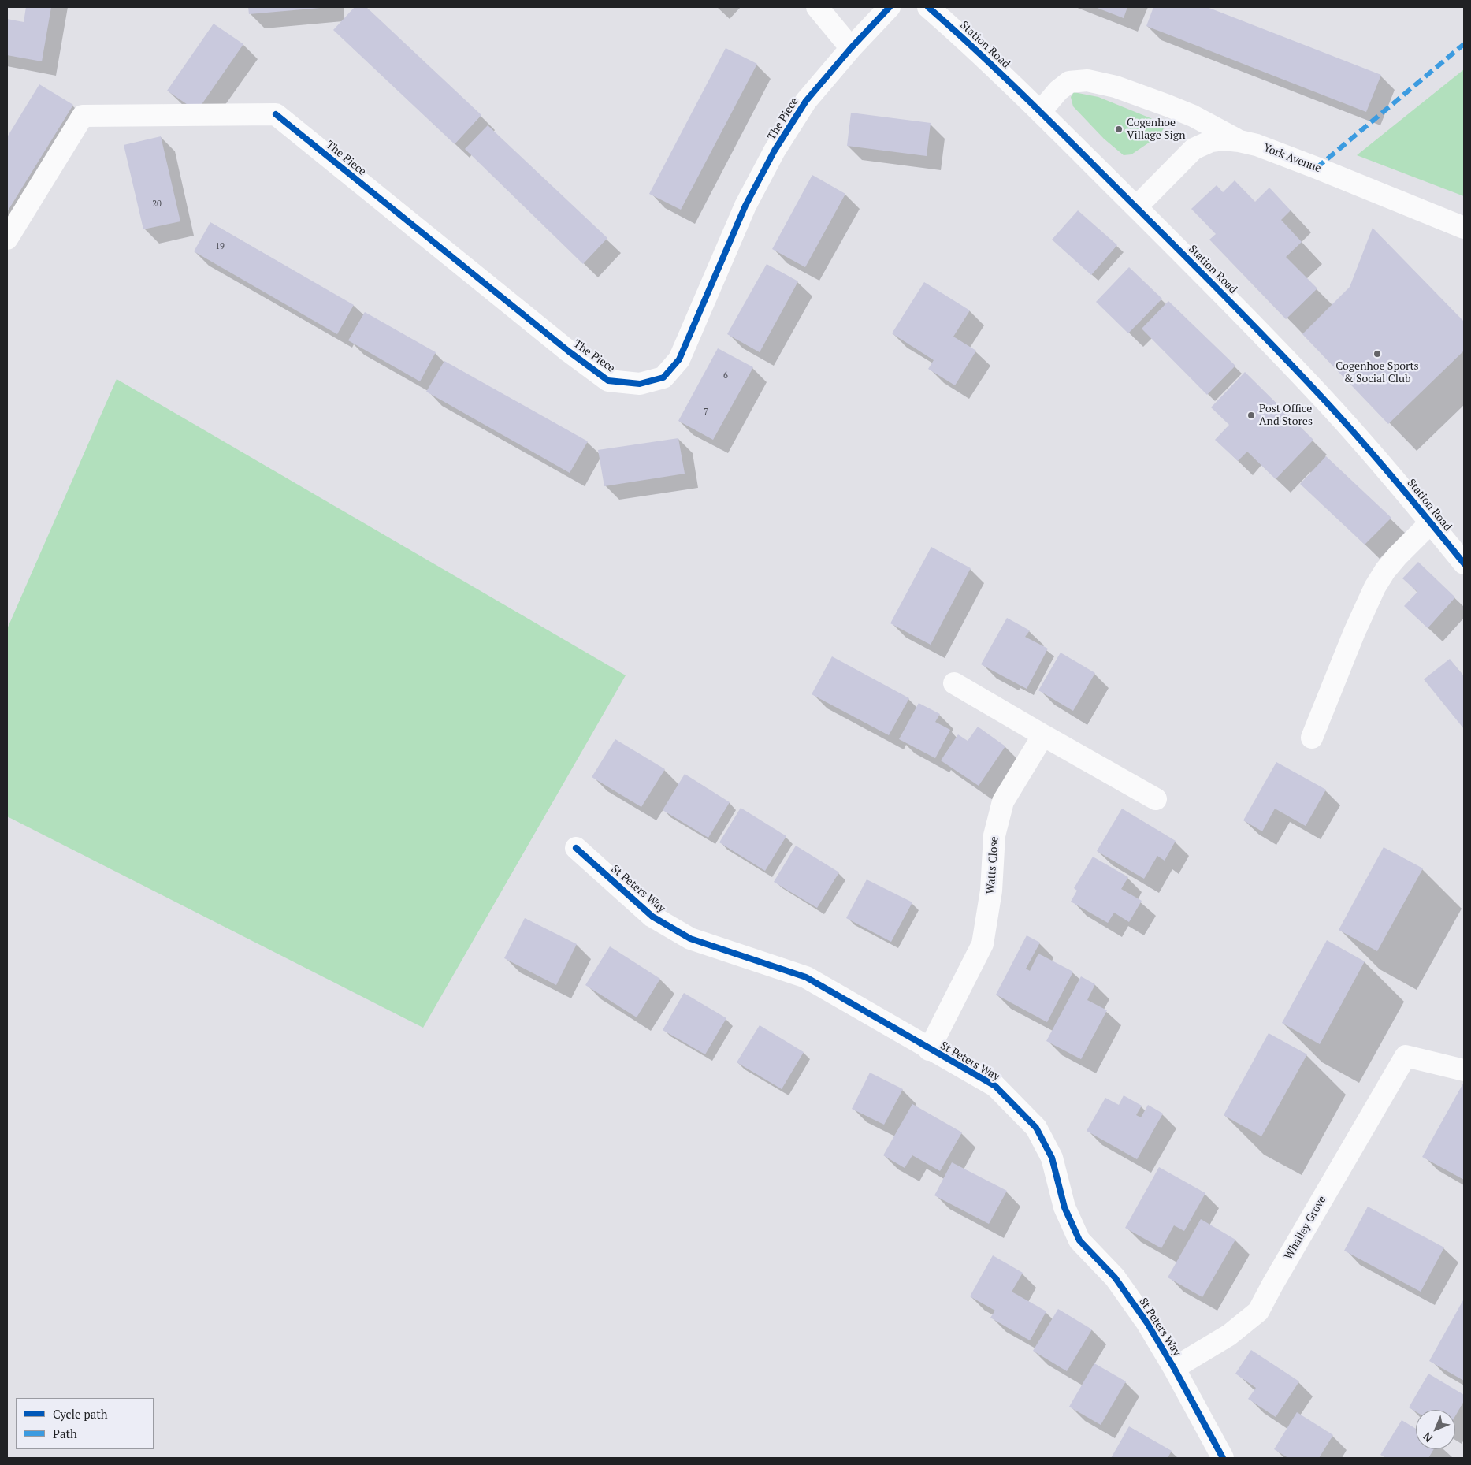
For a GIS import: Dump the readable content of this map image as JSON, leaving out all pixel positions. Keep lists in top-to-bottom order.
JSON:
{
  "streets": {
    "street": [
      "Station Road",
      "The Piece",
      "York Avenue",
      "Watts Close",
      "St Peters Way",
      "Whalley Grove"
    ]
  },
  "crossings": [
    ["Station Road", "York Avenue"],
    ["Watts Close", "St Peters Way"],
    ["St Peters Way", "Whalley Grove"]
  ],
  "places": ["Cogenhoe Village Sign", "Cogenhoe Sports & Social Club", "Post Office And Stores"],
  "house_numbers": [
    "20",
    "19",
    "6",
    "7"
  ],
  "legend": ["Cycle path", "Path"],
  "north": "bottom left"
}
